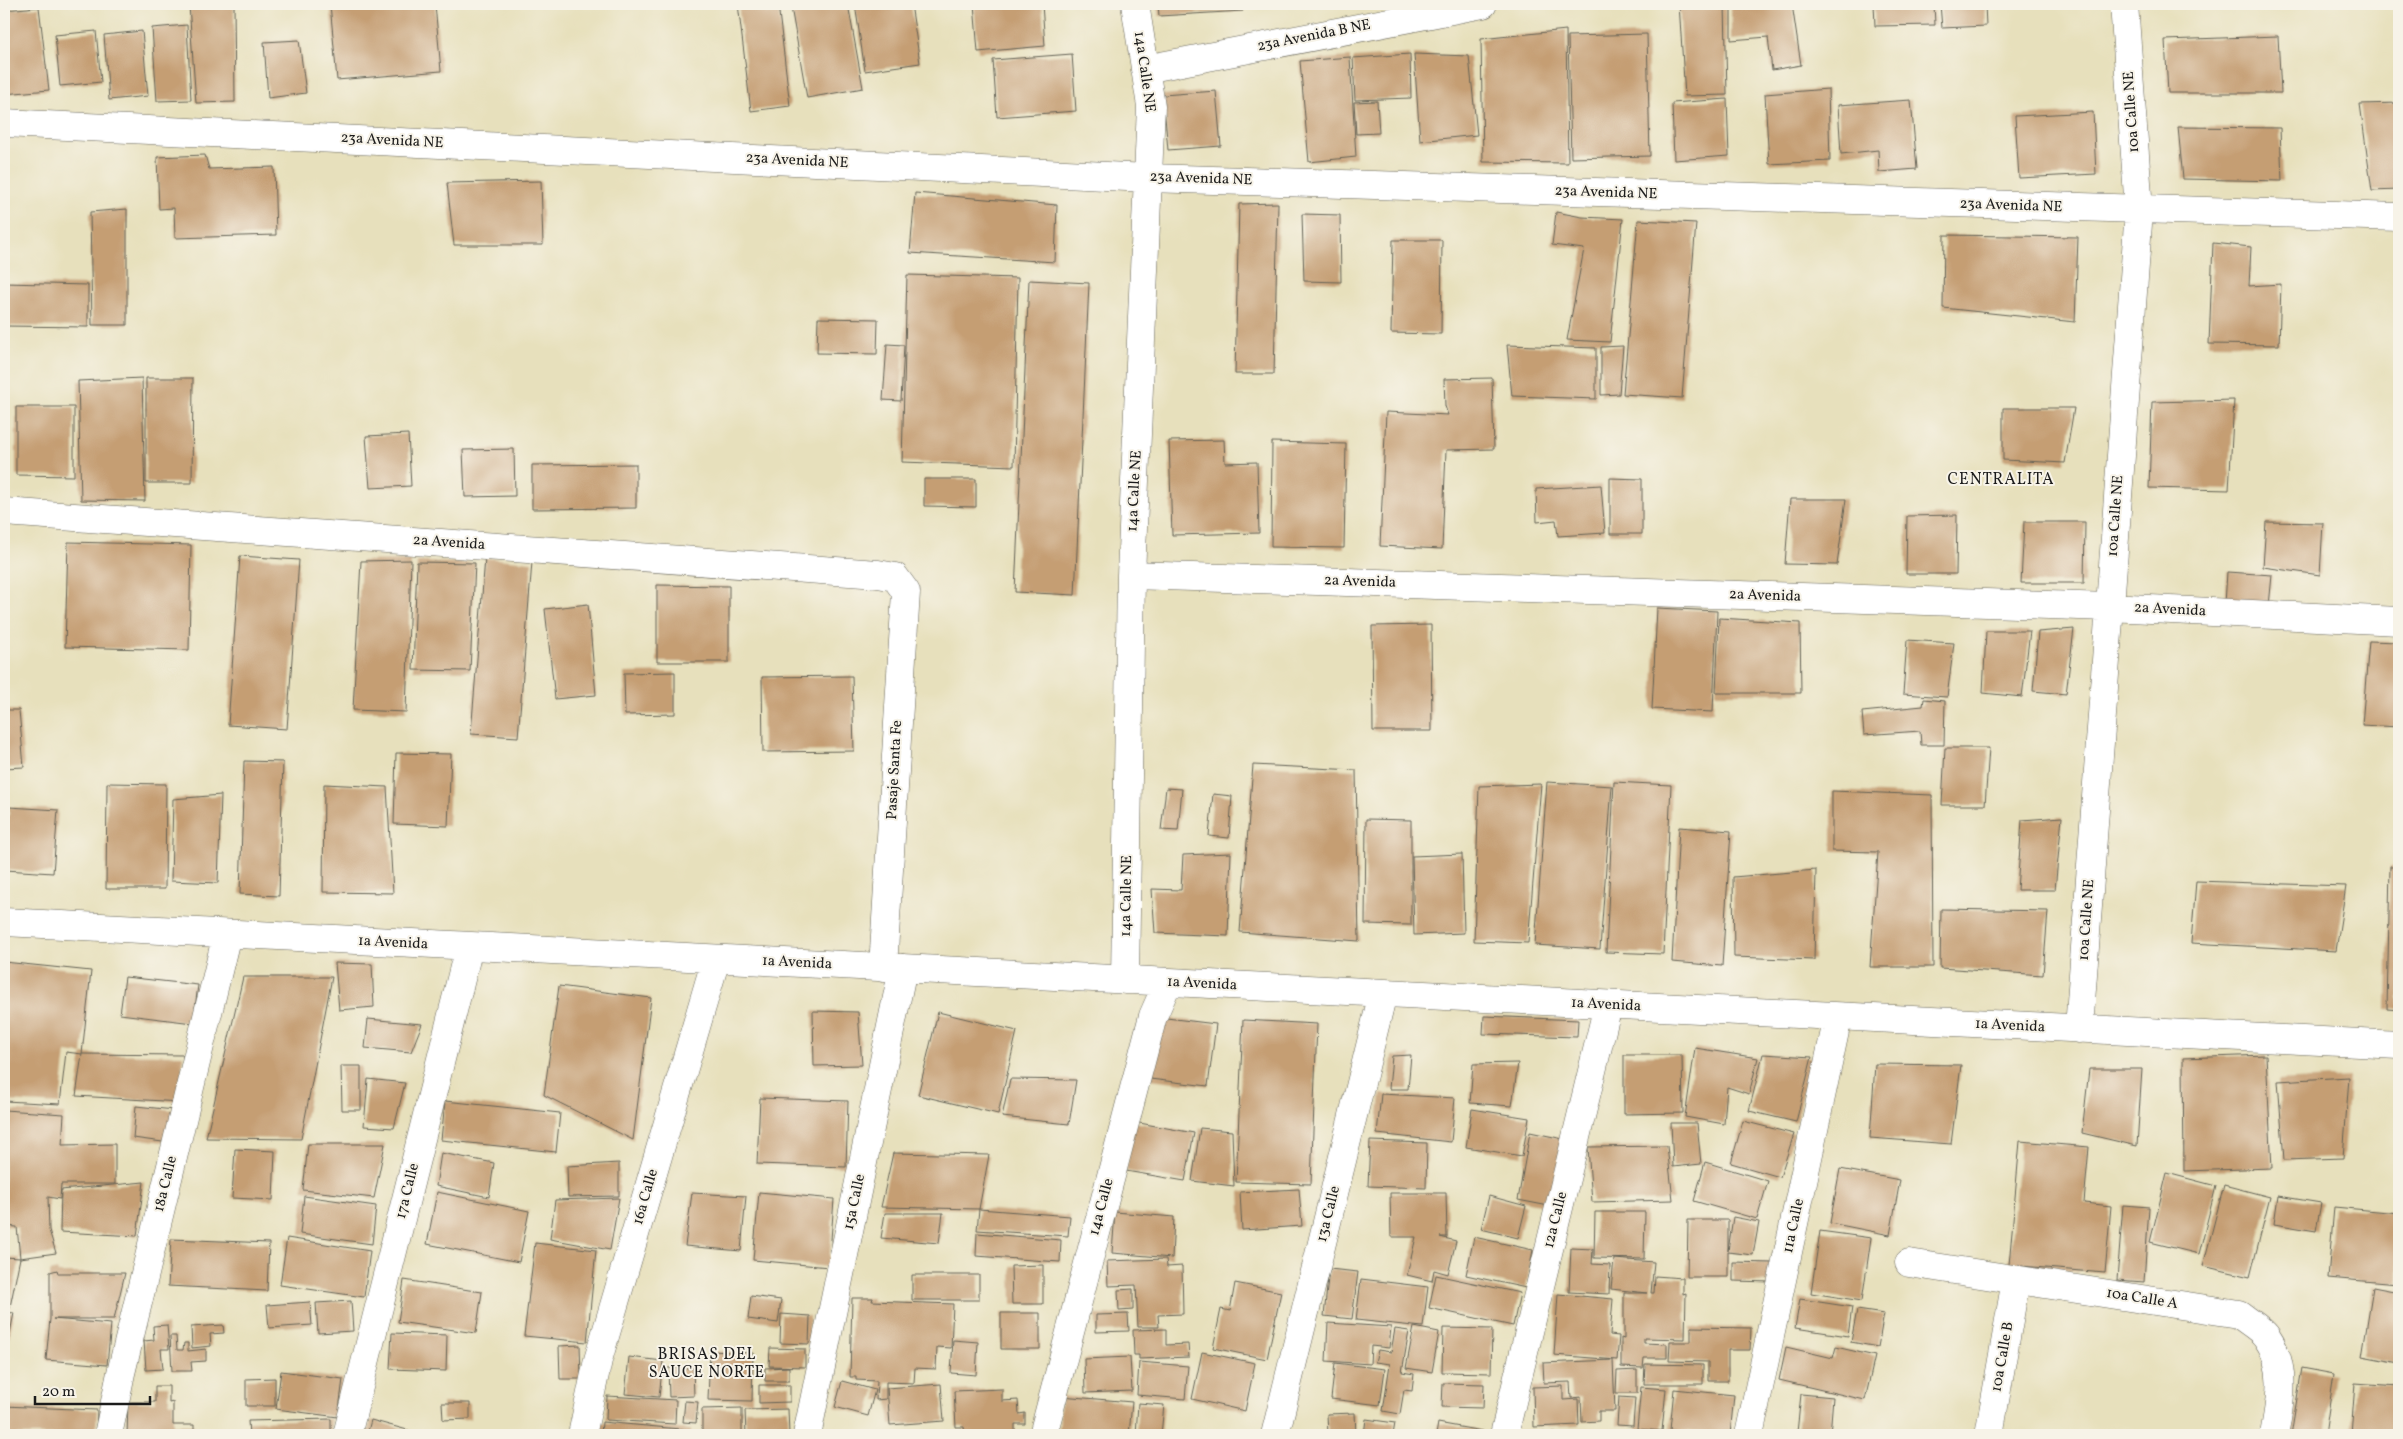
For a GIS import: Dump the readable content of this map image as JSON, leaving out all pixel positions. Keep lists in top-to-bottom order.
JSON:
{
  "streets": {
    "street": [
      "23a Avenida B NE",
      "14a Calle NE",
      "10a Calle NE",
      "23a Avenida NE",
      "2a Avenida",
      "Pasaje Santa Fe",
      "1a Avenida",
      "18a Calle",
      "17a Calle",
      "16a Calle",
      "15a Calle",
      "14a Calle",
      "13a Calle",
      "12a Calle",
      "11a Calle",
      "10a Calle A",
      "10a Calle B"
    ]
  },
  "crossings": [
    ["23a Avenida B NE", "14a Calle NE"],
    ["14a Calle NE", "23a Avenida NE"],
    ["14a Calle NE", "2a Avenida"],
    ["14a Calle NE", "1a Avenida"],
    ["10a Calle NE", "23a Avenida NE"],
    ["10a Calle NE", "2a Avenida"],
    ["10a Calle NE", "1a Avenida"],
    ["2a Avenida", "Pasaje Santa Fe"],
    ["Pasaje Santa Fe", "1a Avenida"],
    ["Pasaje Santa Fe", "15a Calle"],
    ["1a Avenida", "18a Calle"],
    ["1a Avenida", "17a Calle"],
    ["1a Avenida", "16a Calle"],
    ["1a Avenida", "15a Calle"],
    ["1a Avenida", "14a Calle"],
    ["1a Avenida", "13a Calle"],
    ["1a Avenida", "12a Calle"],
    ["1a Avenida", "11a Calle"],
    ["10a Calle A", "10a Calle B"]
  ],
  "districts": ["CENTRALITA", "BRISAS DEL SAUCE NORTE"],
  "scale_bar": "20 m"
}
